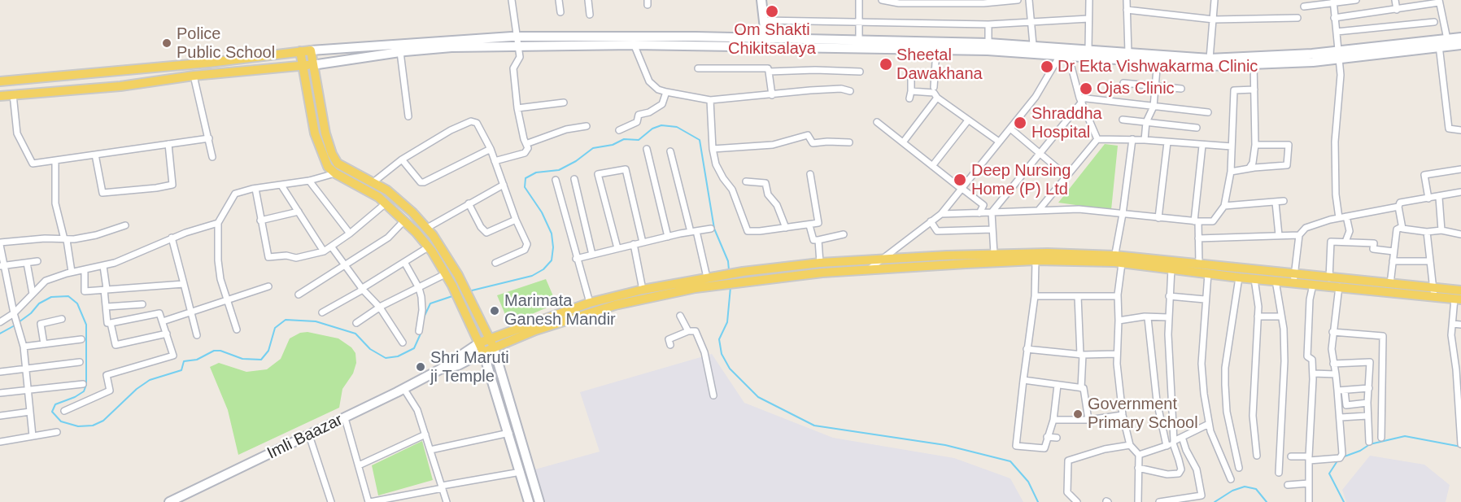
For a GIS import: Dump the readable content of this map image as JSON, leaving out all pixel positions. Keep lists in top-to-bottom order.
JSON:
{
  "streets": {
    "main road": ["Imli Baazar"]
  },
  "places": [
    "Om Shakti Chikitsalaya",
    "Police Public School",
    "Sheetal Dawakhana",
    "Dr Ekta Vishwakarma Clinic",
    "Ojas Clinic",
    "Shraddha Hospital",
    "Deep Nursing Home (P) Ltd",
    "Marimata Ganesh Mandir",
    "Shri Maruti ji Temple",
    "Government Primary School"
  ]
}
